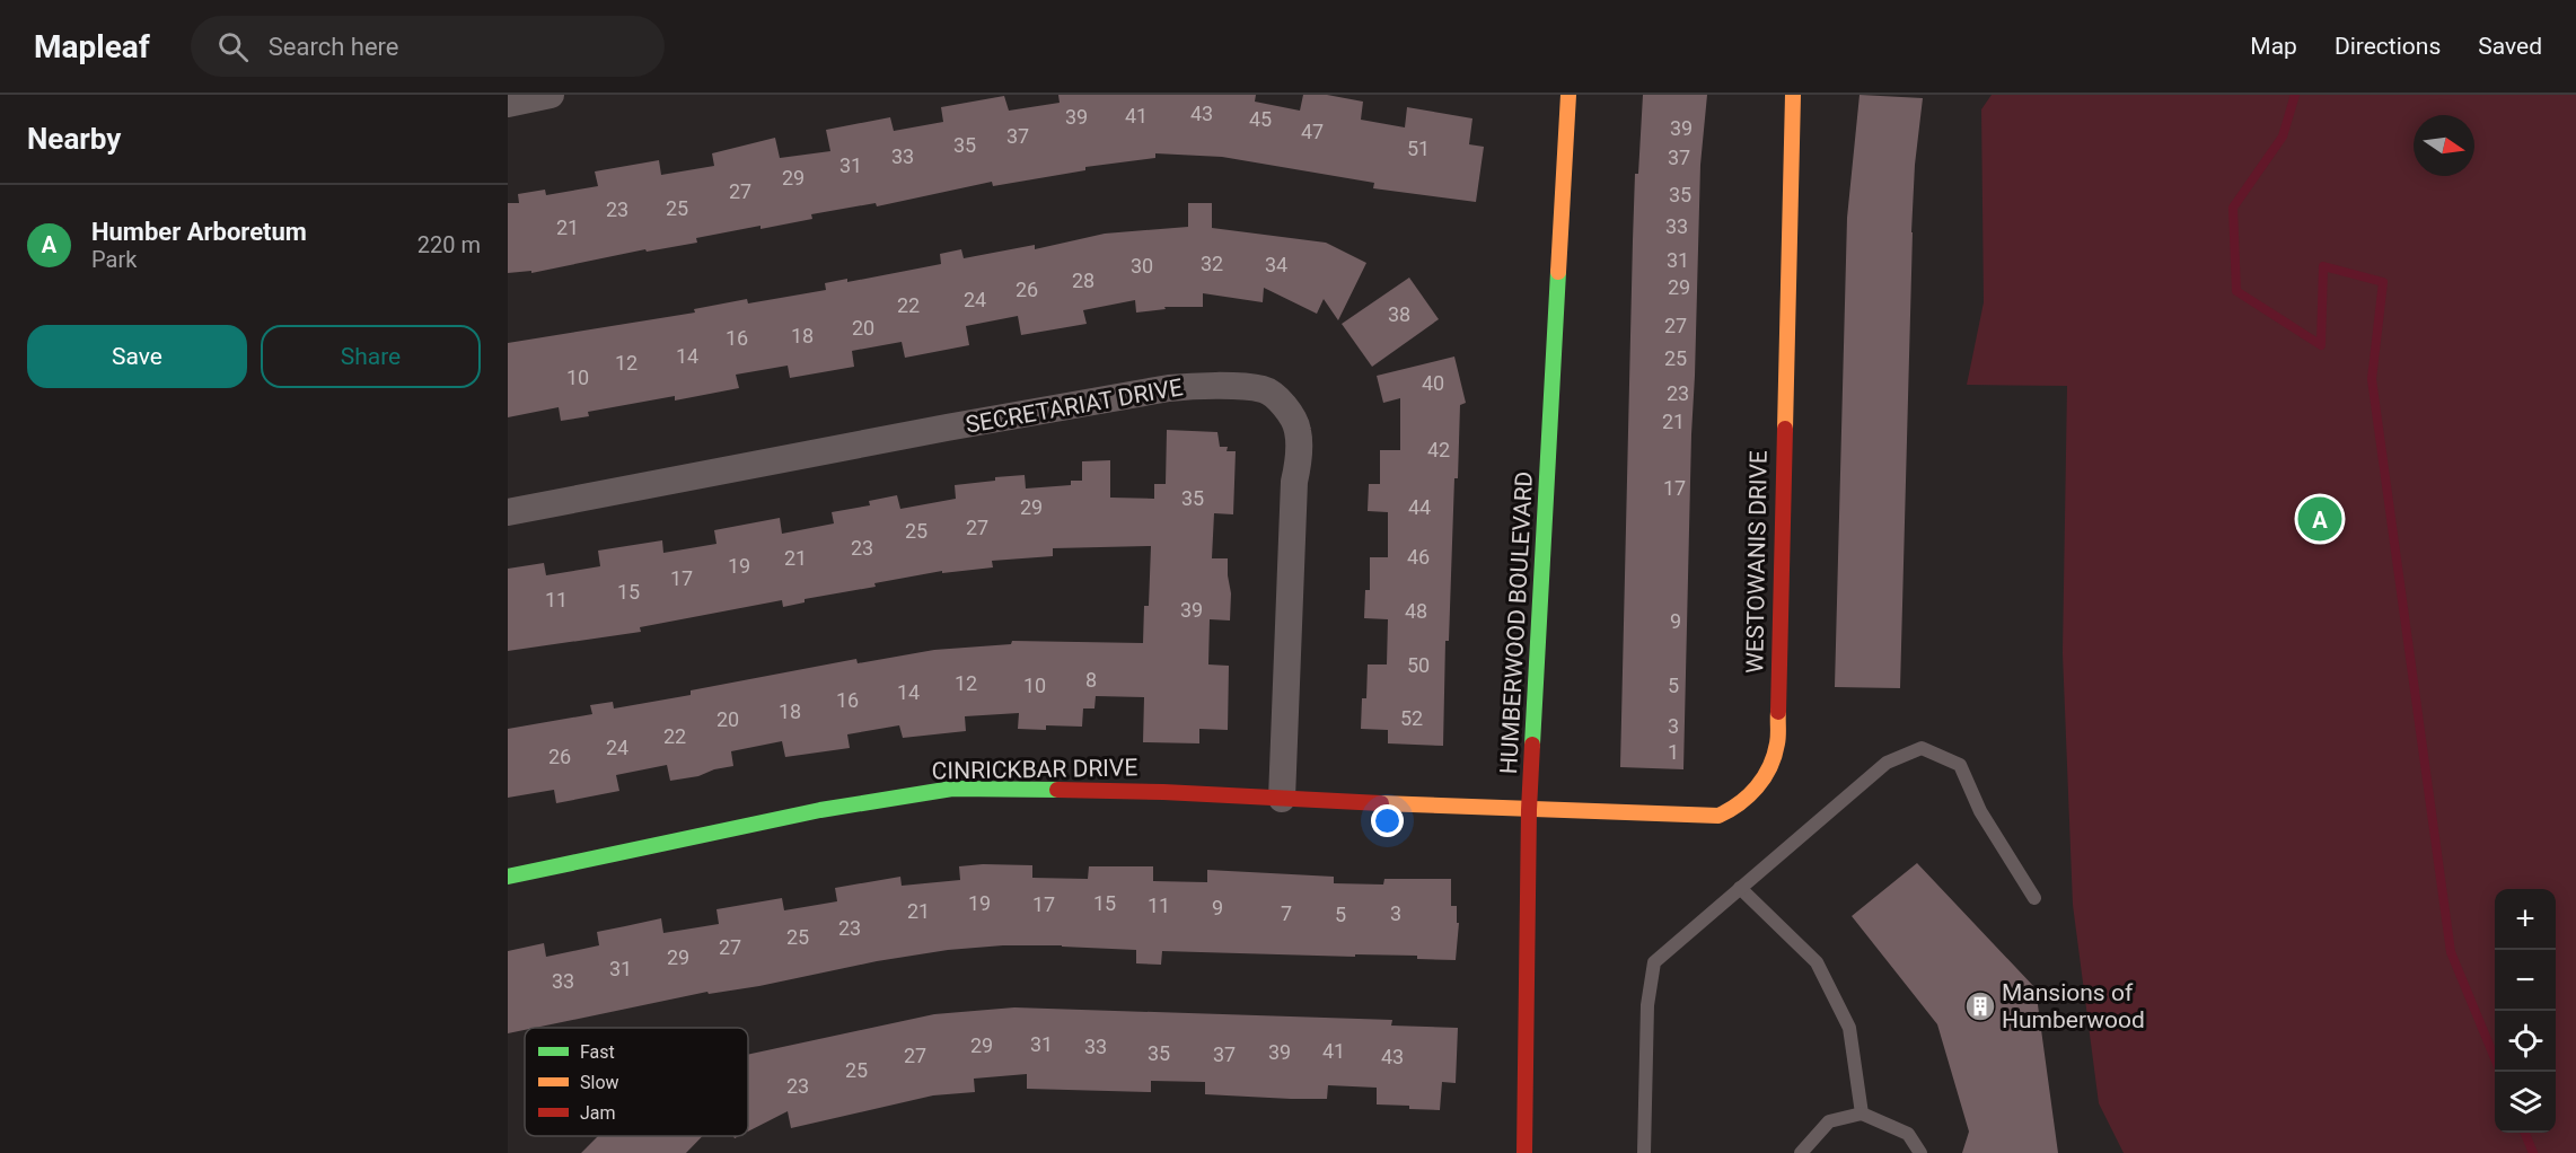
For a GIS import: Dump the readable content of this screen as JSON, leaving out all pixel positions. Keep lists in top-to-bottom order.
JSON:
{
  "streets": {
    "street": [
      "SECRETARIAT DRIVE",
      "WESTOWANIS DRIVE",
      "HUMBERWOOD BOULEVARD",
      "CINRICKBAR DRIVE"
    ]
  },
  "crossings": [
    ["SECRETARIAT DRIVE", "CINRICKBAR DRIVE"],
    ["WESTOWANIS DRIVE", "HUMBERWOOD BOULEVARD"],
    ["WESTOWANIS DRIVE", "CINRICKBAR DRIVE"],
    ["HUMBERWOOD BOULEVARD", "CINRICKBAR DRIVE"]
  ],
  "places": {
    "building": ["Mansions of Humberwood"]
  },
  "house_numbers": [
    "43",
    "41",
    "39",
    "45",
    "39",
    "47",
    "37",
    "35",
    "51",
    "33",
    "37",
    "31",
    "29",
    "27",
    "35",
    "25",
    "23",
    "33",
    "21",
    "31",
    "32",
    "34",
    "30",
    "28",
    "29",
    "26",
    "24",
    "22",
    "38",
    "27",
    "20",
    "18",
    "16",
    "14",
    "25",
    "12",
    "10",
    "40",
    "23",
    "21",
    "42",
    "17",
    "35",
    "29",
    "44",
    "27",
    "25",
    "23",
    "46",
    "21",
    "19",
    "17",
    "15",
    "11",
    "39",
    "48",
    "9",
    "50",
    "8",
    "12",
    "10",
    "5",
    "14",
    "16",
    "18",
    "52",
    "20",
    "3",
    "22",
    "24",
    "1",
    "26",
    "19",
    "15",
    "17",
    "11",
    "9",
    "21",
    "7",
    "3",
    "5",
    "23",
    "25",
    "27",
    "29",
    "31",
    "33",
    "31",
    "29",
    "33",
    "41",
    "39",
    "35",
    "37",
    "27",
    "43",
    "25",
    "23"
  ],
  "legend": ["Fast", "Slow", "Jam"],
  "north": "right",
  "page": {
    "header": "Mapleaf",
    "search": "Search here",
    "nav": ["Map", "Directions", "Saved"],
    "heading": "Nearby",
    "list": [
      {
        "mark": "A",
        "name": "Humber Arboretum",
        "note": "Park",
        "value": "220 m"
      }
    ],
    "buttons": ["Save", "Share"],
    "pins": "A",
    "map_buttons": ["+", "−"]
  }
}
